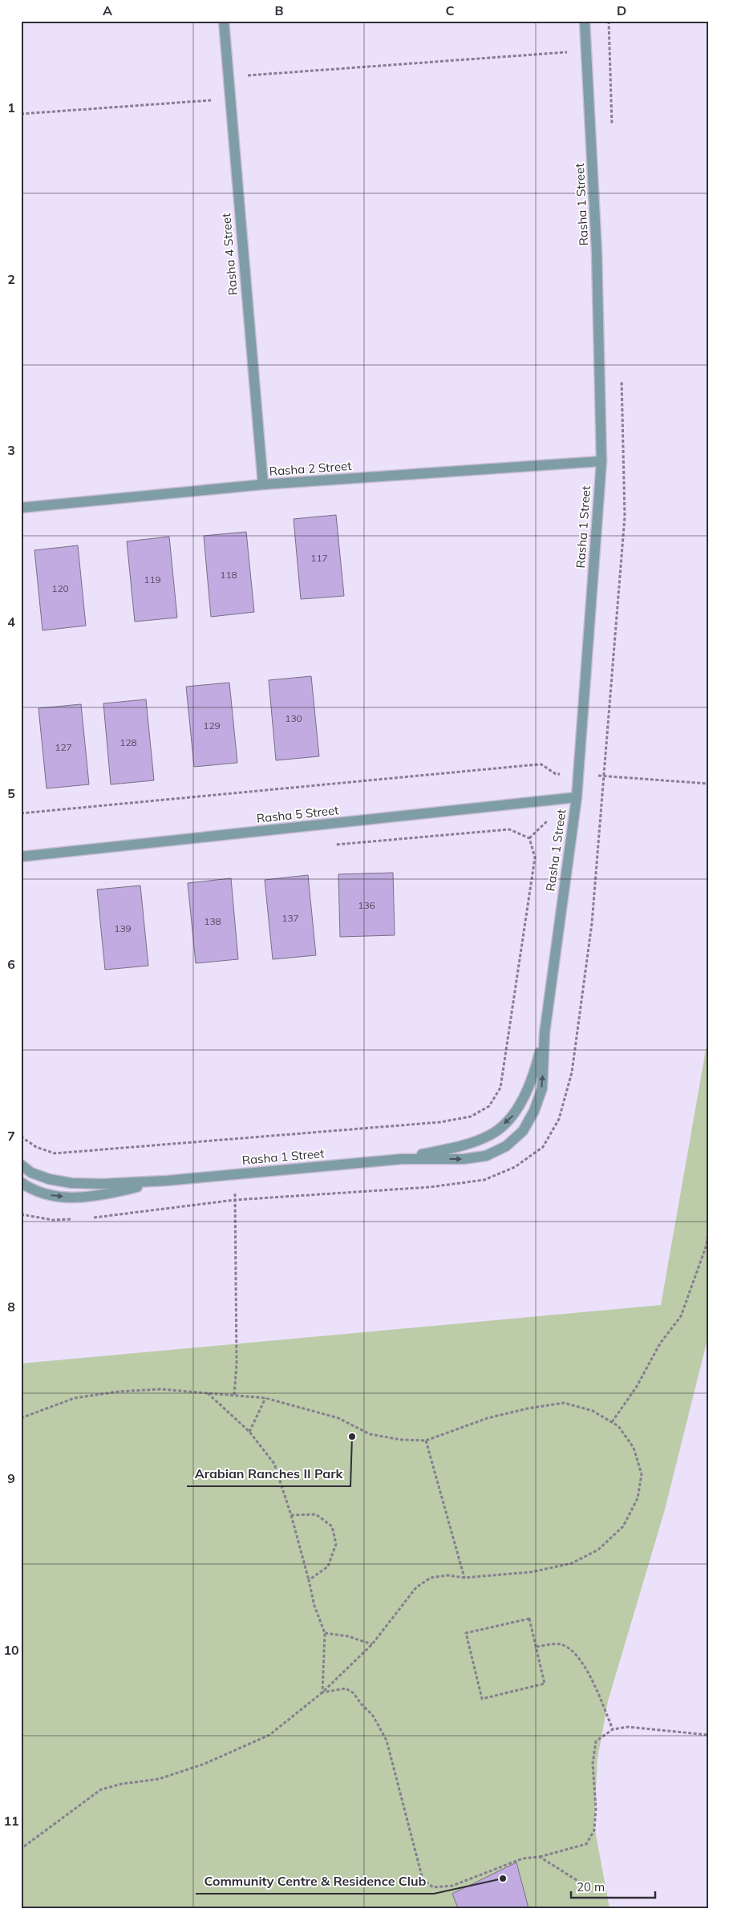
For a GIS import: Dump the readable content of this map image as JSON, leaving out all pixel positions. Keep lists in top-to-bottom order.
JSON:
{
  "streets": {
    "street": [
      "Rasha 1 Street",
      "Rasha 4 Street",
      "Rasha 2 Street",
      "Rasha 5 Street"
    ]
  },
  "crossings": [
    ["Rasha 1 Street", "Rasha 2 Street"],
    ["Rasha 1 Street", "Rasha 5 Street"],
    ["Rasha 4 Street", "Rasha 2 Street"]
  ],
  "places": ["Arabian Ranches II Park", "Community Centre & Residence Club"],
  "house_numbers": [
    "117",
    "118",
    "119",
    "120",
    "130",
    "129",
    "128",
    "127",
    "136",
    "137",
    "138",
    "139"
  ],
  "scale_bar": "20 m",
  "grid": {
    "columns": [
      "A",
      "B",
      "C",
      "D"
    ],
    "rows": [
      "1",
      "2",
      "3",
      "4",
      "5",
      "6",
      "7",
      "8",
      "9",
      "10",
      "11"
    ]
  }
}
